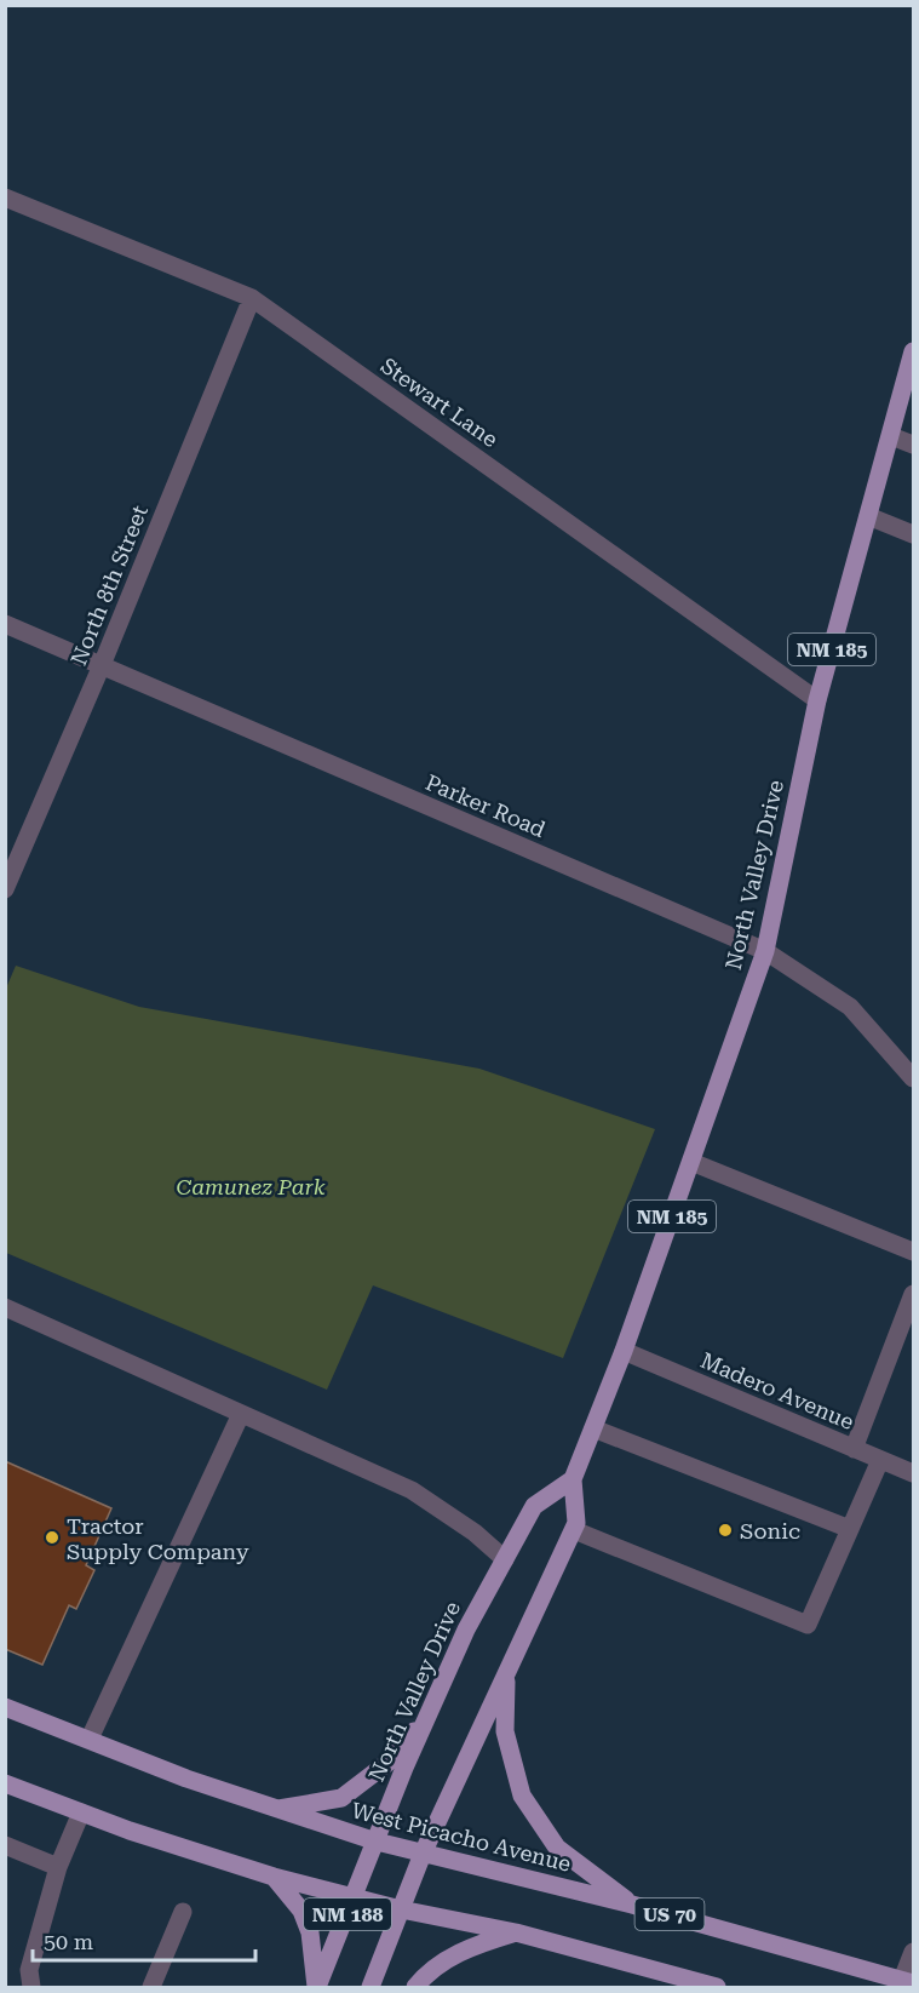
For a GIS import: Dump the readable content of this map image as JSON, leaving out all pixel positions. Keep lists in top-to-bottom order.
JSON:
{
  "streets": {
    "main road": [
      "NM 185",
      "North Valley Drive",
      "West Picacho Avenue",
      "NM 188",
      "US 70"
    ],
    "street": [
      "Stewart Lane",
      "North 8th Street",
      "Parker Road",
      "Madero Avenue"
    ]
  },
  "crossings": [
    ["Stewart Lane", "North 8th Street"],
    ["Stewart Lane", "North Valley Drive"],
    ["North 8th Street", "Parker Road"],
    ["Parker Road", "North Valley Drive"],
    ["North Valley Drive", "Madero Avenue"],
    ["North Valley Drive", "West Picacho Avenue"]
  ],
  "parks": ["Camunez Park"],
  "places": ["Sonic", "Tractor Supply Company"],
  "scale_bar": "50 m"
}
